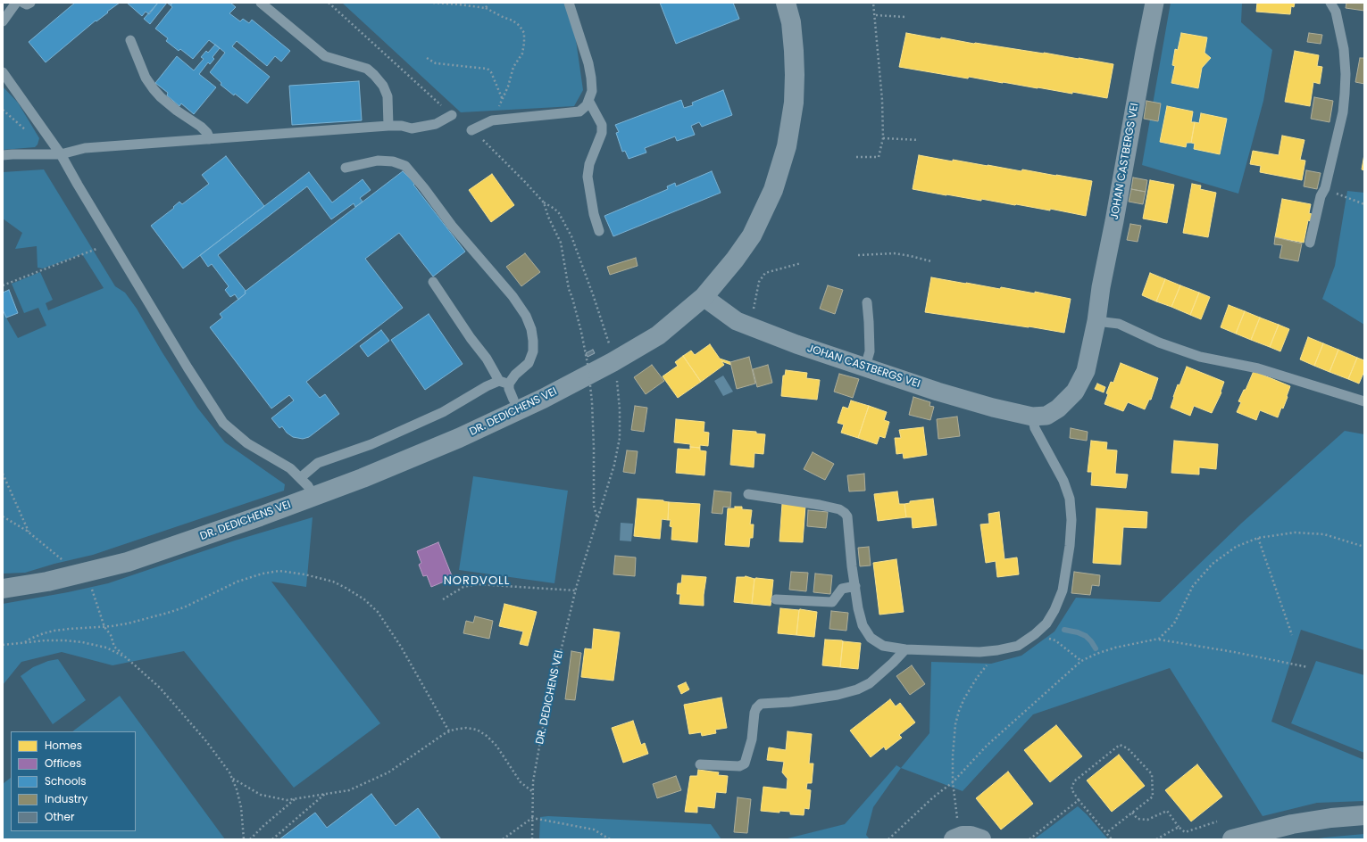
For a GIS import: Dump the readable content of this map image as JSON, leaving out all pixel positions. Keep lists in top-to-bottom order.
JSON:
{
  "streets": {
    "street": ["JOHAN CASTBERGS VEI", "DR. DEDICHENS VEI"]
  },
  "crossings": [
    ["JOHAN CASTBERGS VEI", "DR. DEDICHENS VEI"]
  ],
  "districts": ["NORDVOLL"],
  "legend": [
    "Homes",
    "Offices",
    "Schools",
    "Industry",
    "Other"
  ]
}
